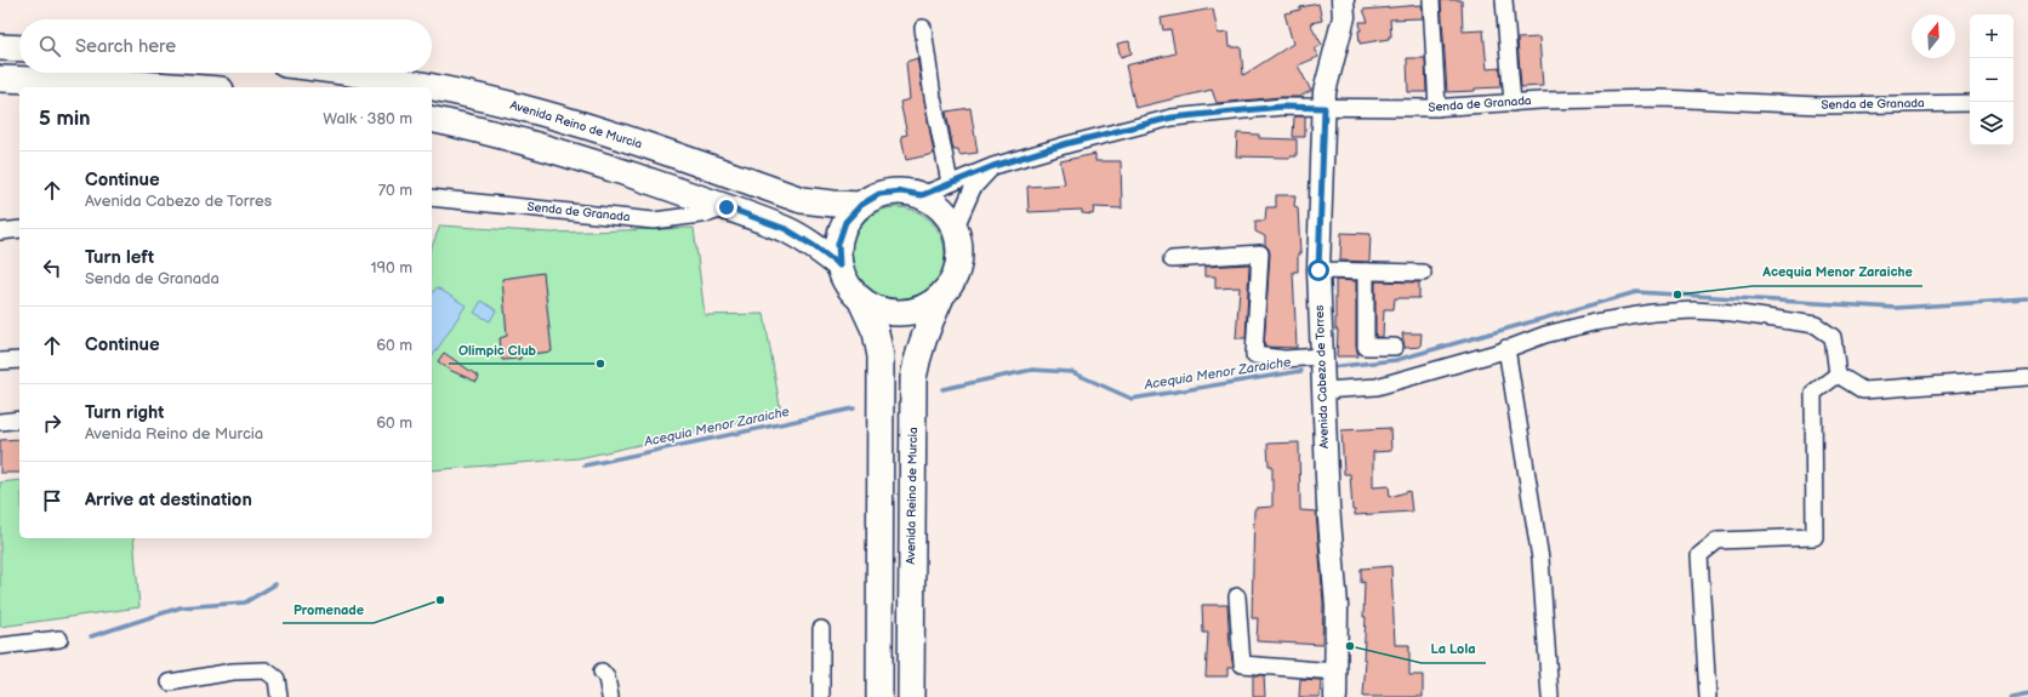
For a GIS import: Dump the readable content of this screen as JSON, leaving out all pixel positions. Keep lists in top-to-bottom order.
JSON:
{
  "streets": {
    "main road": ["Avenida Reino de Murcia"],
    "street": ["Senda de Granada", "Avenida Cabezo de Torres"]
  },
  "crossings": [
    ["Senda de Granada", "Avenida Reino de Murcia"],
    ["Senda de Granada", "Avenida Cabezo de Torres"]
  ],
  "water": ["Acequia Menor Zaraiche"],
  "places": [
    "Acequia Menor Zaraiche",
    "Olimpic Club",
    "Promenade",
    "La Lola"
  ],
  "north": "top",
  "page": {
    "map_buttons": ["+", "−"],
    "search": "Search here",
    "heading": ["5 min", "Walk · 380 m"],
    "list": [
      ["Continue", "Avenida Cabezo de Torres", "70 m"],
      ["Turn left", "Senda de Granada", "190 m"],
      ["Continue", "60 m"],
      ["Turn right", "Avenida Reino de Murcia", "60 m"],
      "Arrive at destination"
    ]
  }
}
